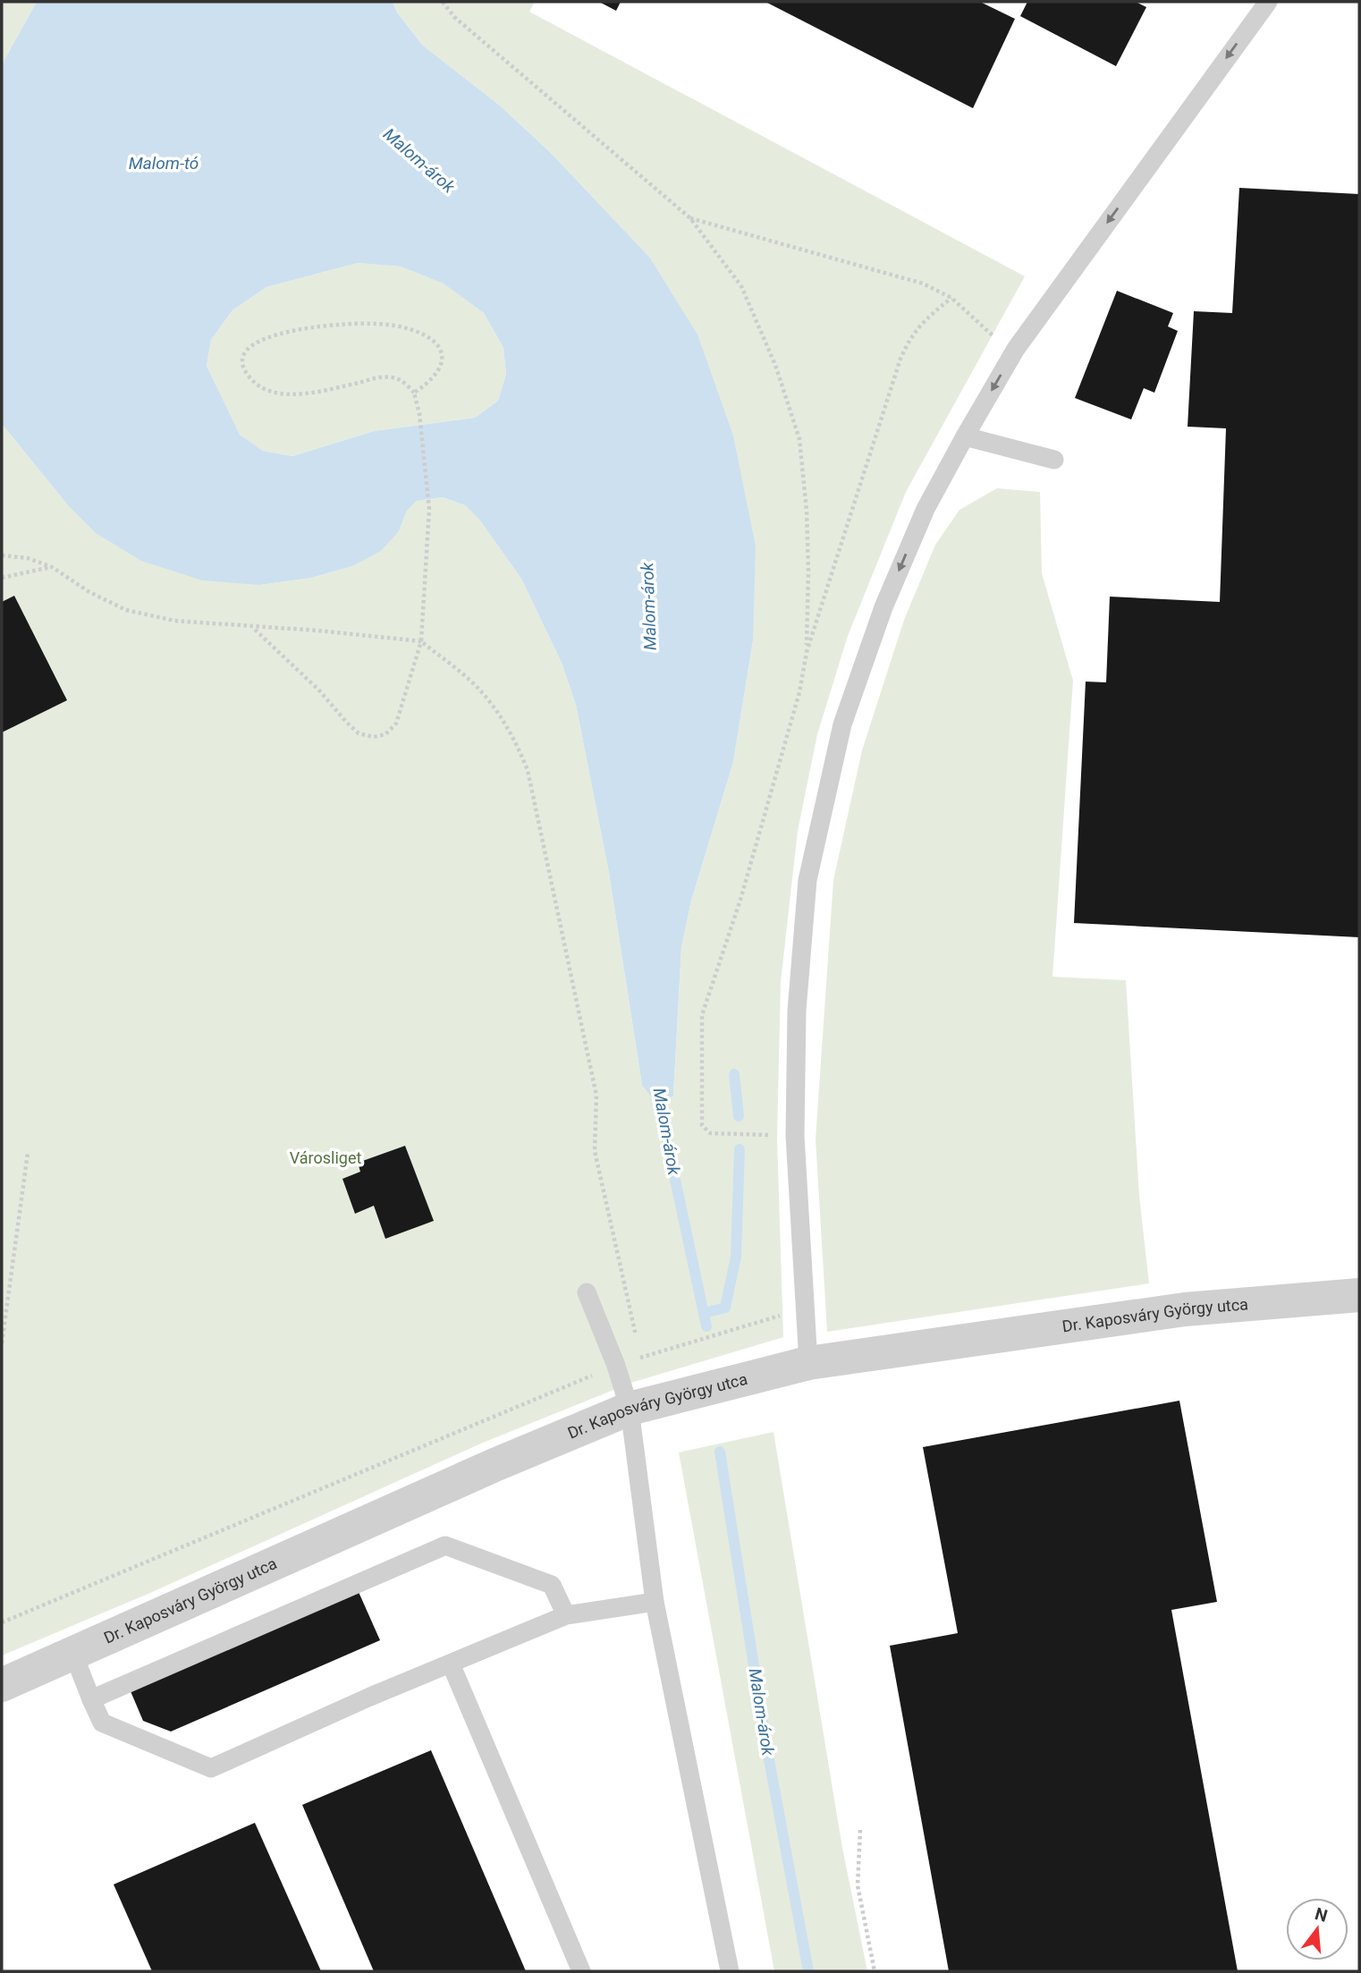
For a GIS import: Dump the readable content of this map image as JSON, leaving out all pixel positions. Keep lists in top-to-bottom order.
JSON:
{
  "streets": {
    "street": ["Dr. Kaposváry György utca"]
  },
  "water": ["Malom-árok", "Malom-tó"],
  "parks": ["Városliget"],
  "north": "top"
}
